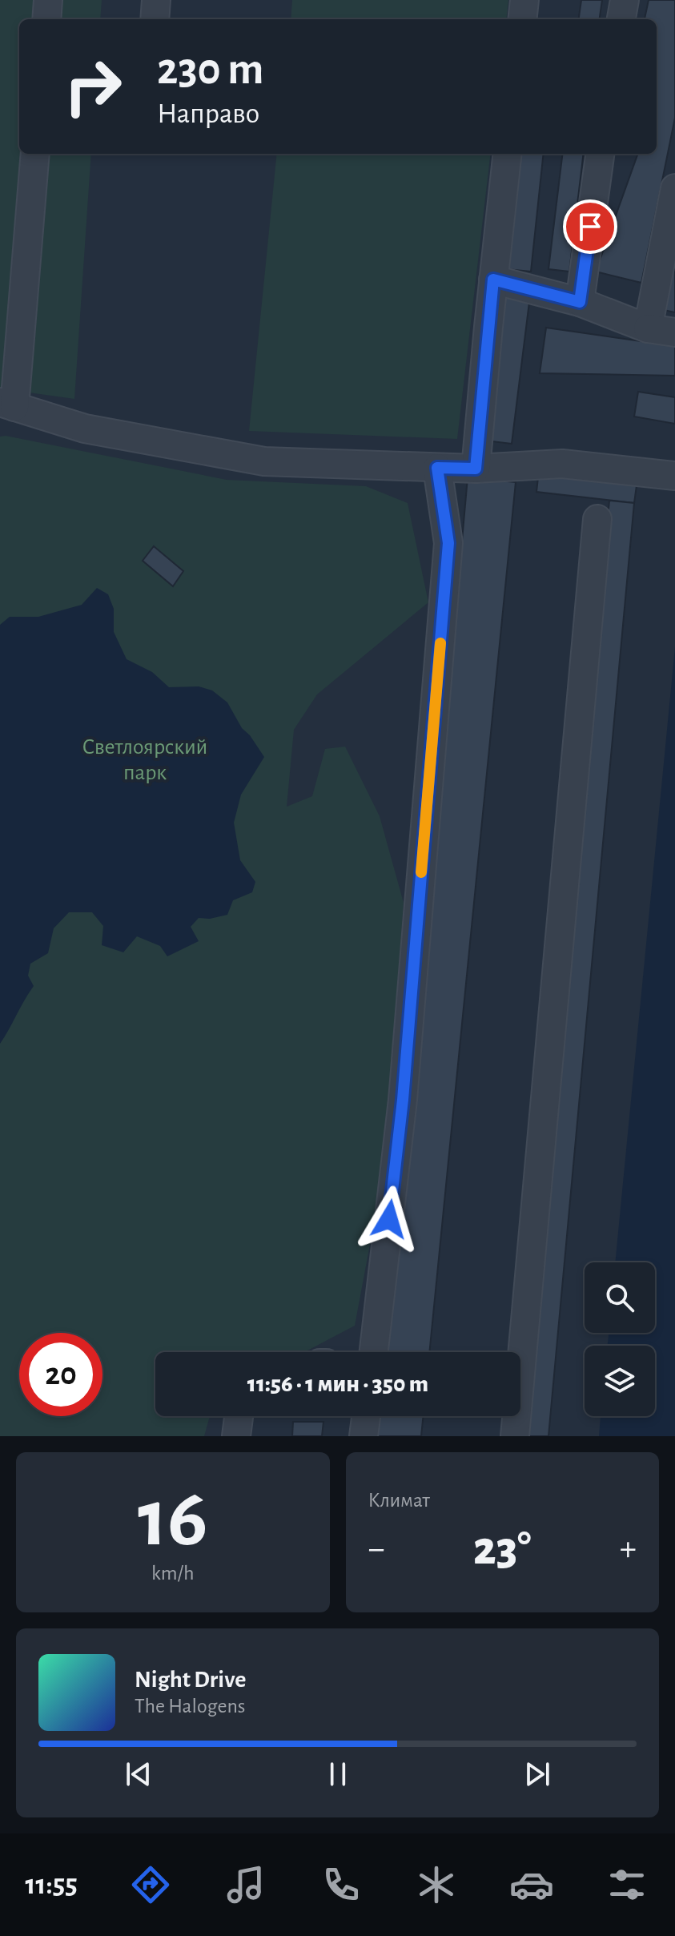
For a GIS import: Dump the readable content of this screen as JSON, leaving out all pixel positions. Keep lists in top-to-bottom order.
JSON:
{
  "parks": ["Светлоярский парк"],
  "page": {
    "turn": ["230 m", "Направо"],
    "limit": "20",
    "trip": "11:56 · 1 мин · 350 m",
    "tile": [
      ["16", "km/h"],
      "Климат"
    ],
    "heat": ["−", "23°", "+"],
    "song": ["Night Drive", "The Halogens"],
    "tabs": "11:55"
  }
}
